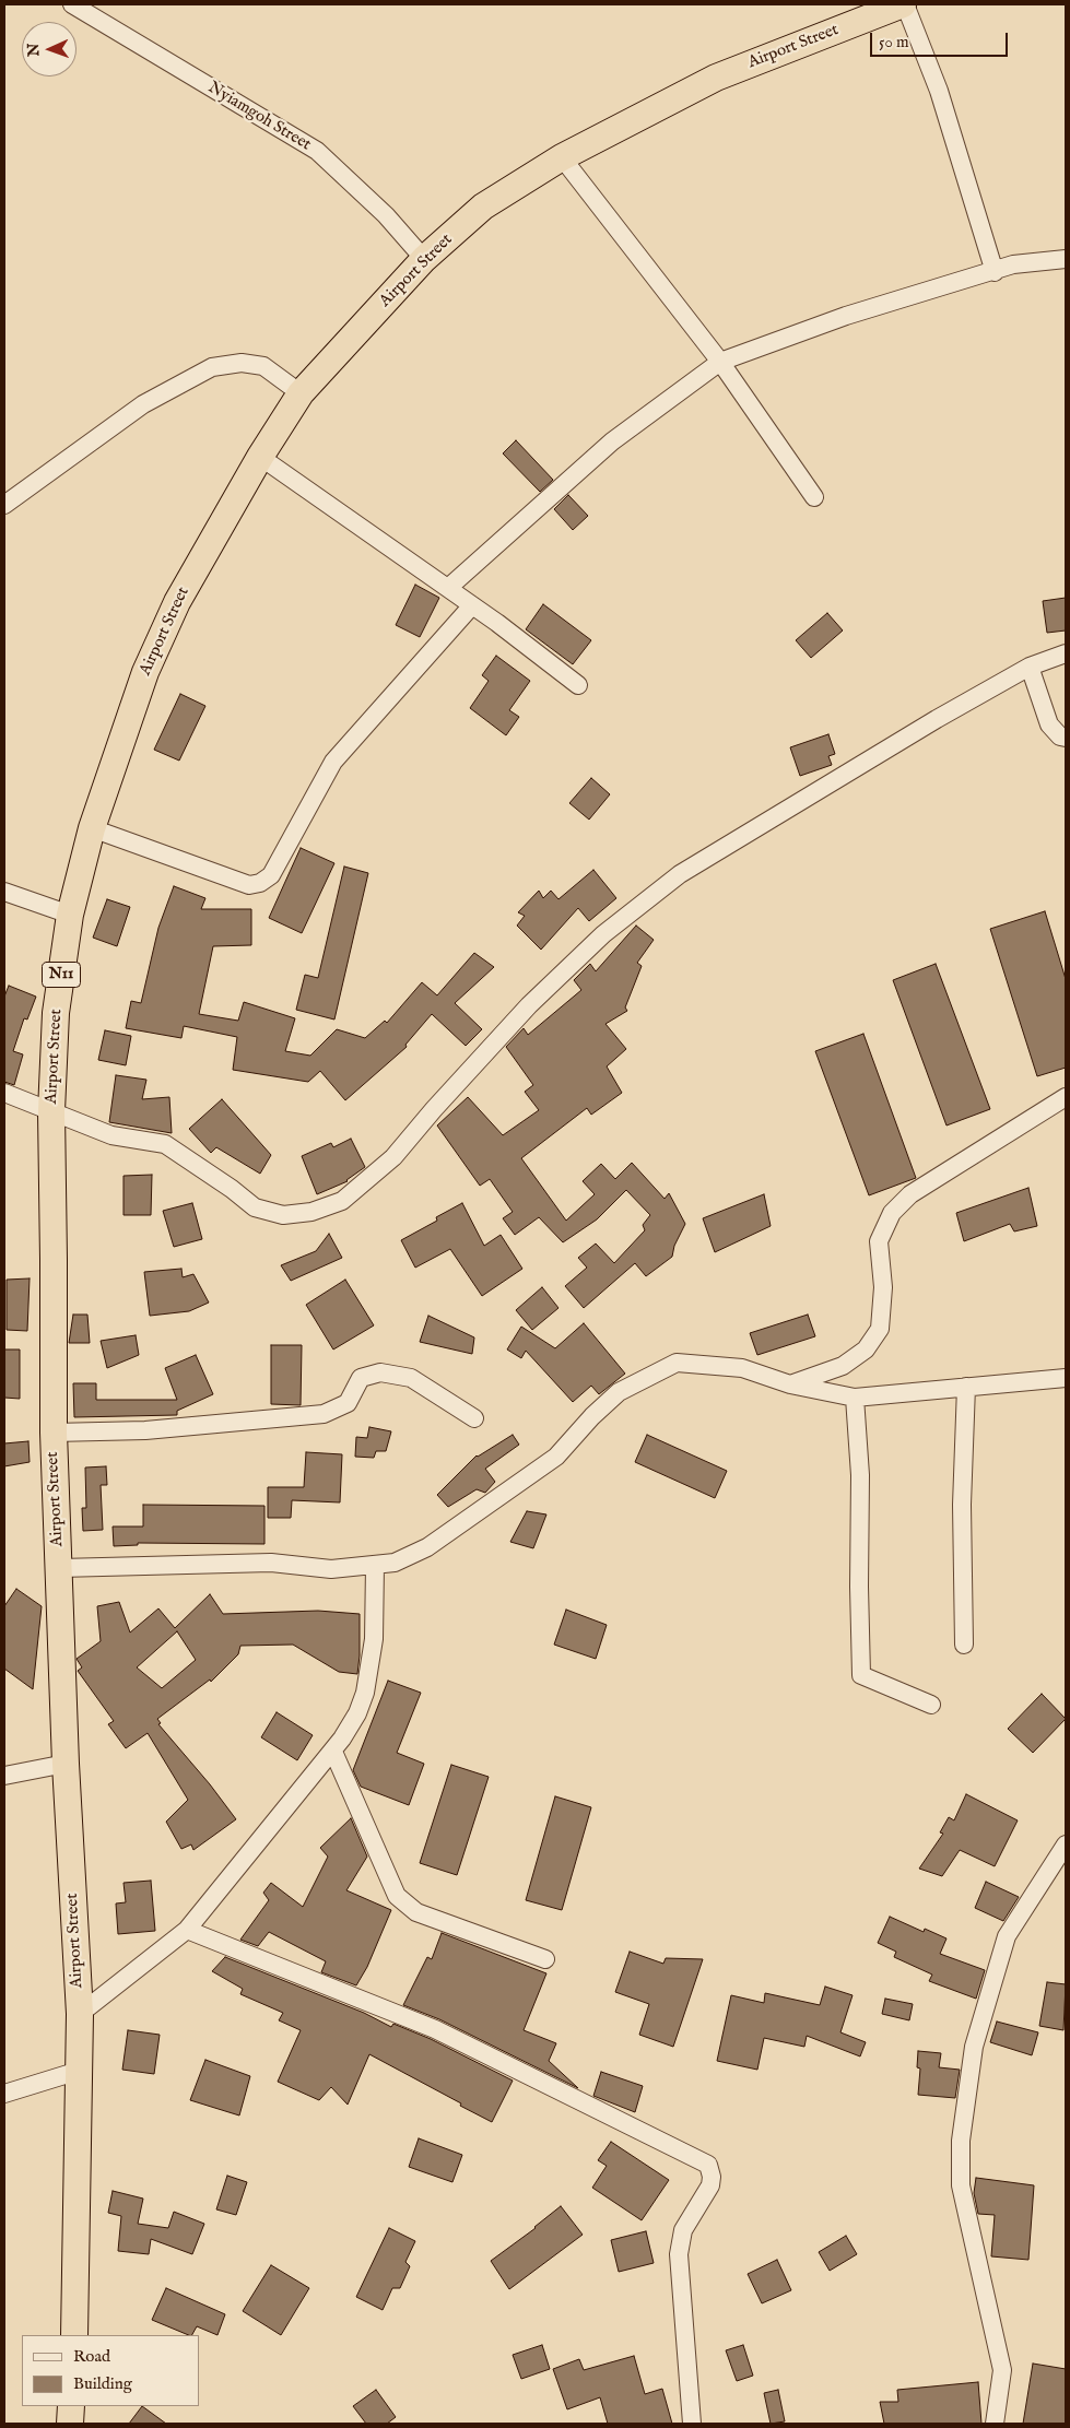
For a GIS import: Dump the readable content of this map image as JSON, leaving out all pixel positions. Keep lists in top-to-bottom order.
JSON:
{
  "streets": {
    "highway": ["Airport Street", "N11"],
    "street": ["Nyiamgoh Street"]
  },
  "crossings": [
    ["Airport Street", "Nyiamgoh Street"]
  ],
  "legend": ["Road", "Building"],
  "scale_bar": "50 m",
  "north": "left"
}
